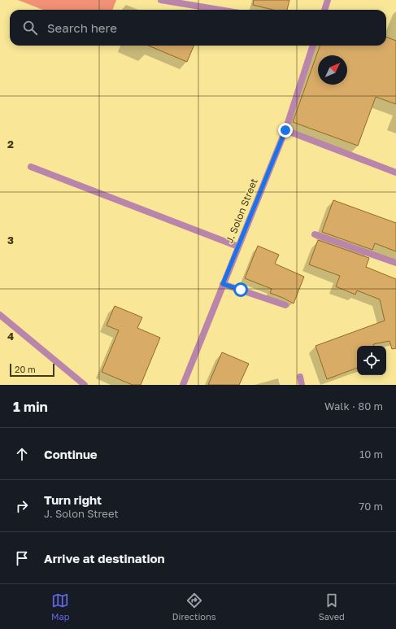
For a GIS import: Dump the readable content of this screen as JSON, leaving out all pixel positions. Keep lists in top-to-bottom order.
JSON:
{
  "streets": {
    "street": ["J. Solon Street"]
  },
  "scale_bar": "20 m",
  "north": "top right",
  "page": {
    "search": "Search here",
    "scale": "20 m",
    "heading": ["1 min", "Walk · 80 m"],
    "list": [
      ["Continue", "10 m"],
      ["Turn right", "J. Solon Street", "70 m"],
      "Arrive at destination"
    ],
    "nav": ["Map", "Directions", "Saved"]
  },
  "grid": {
    "rows": ["2", "3", "4"]
  }
}
